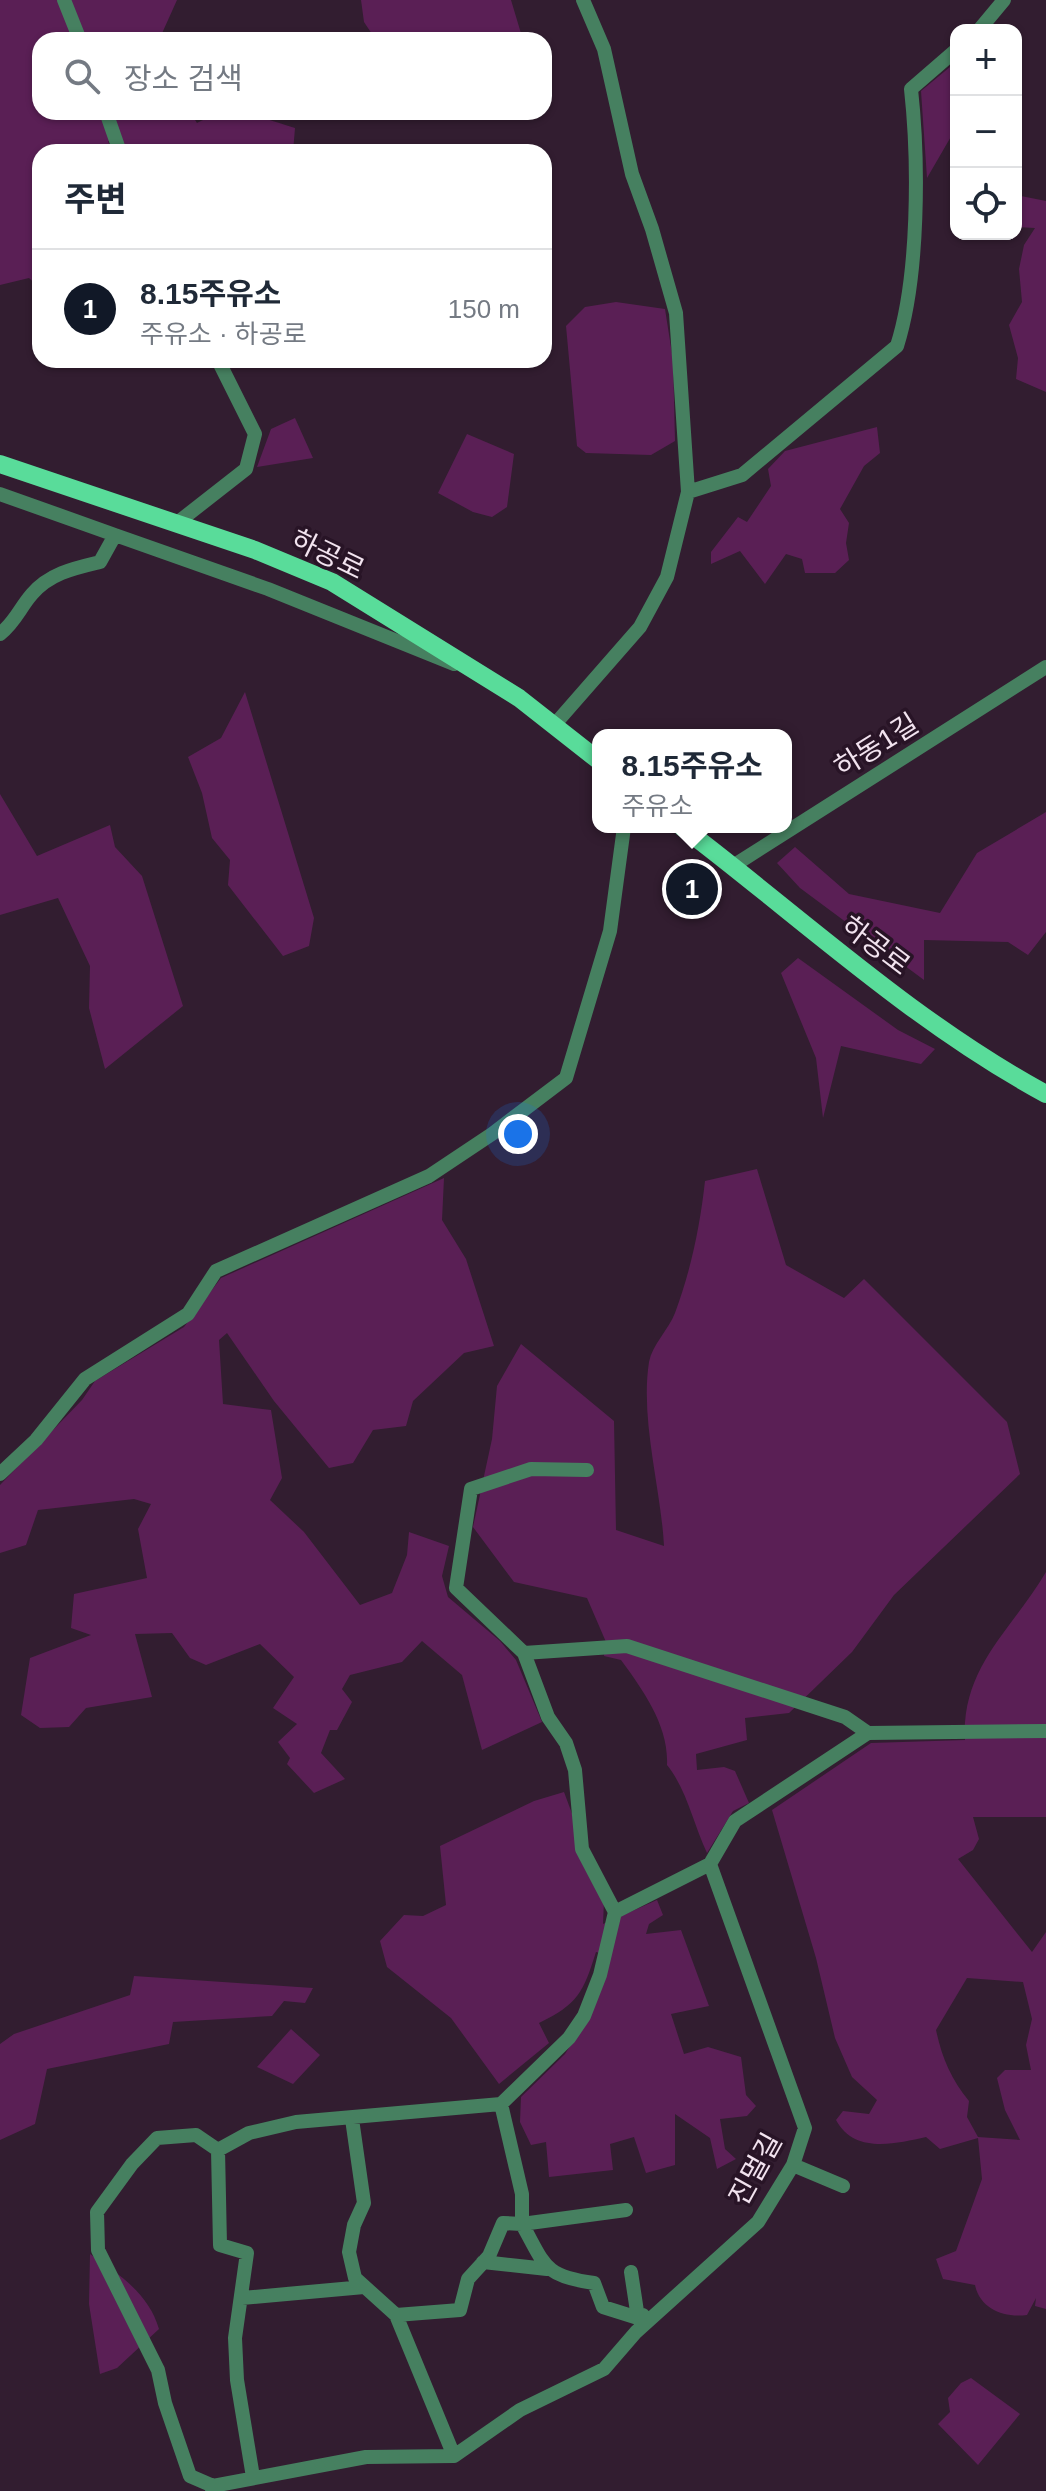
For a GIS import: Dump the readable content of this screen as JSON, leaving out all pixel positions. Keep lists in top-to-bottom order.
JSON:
{
  "streets": {
    "main road": ["하공로"],
    "street": ["하동1길", "진멀길"]
  },
  "crossings": [
    ["하공로", "하동1길"]
  ],
  "page": {
    "map_buttons": ["+", "−"],
    "search": "장소 검색",
    "heading": "주변",
    "list": [
      {
        "mark": "1",
        "name": "8.15주유소",
        "note": "주유소 · 하공로",
        "value": "150 m"
      }
    ],
    "popup": ["8.15주유소", "주유소"],
    "pins": "1"
  }
}
